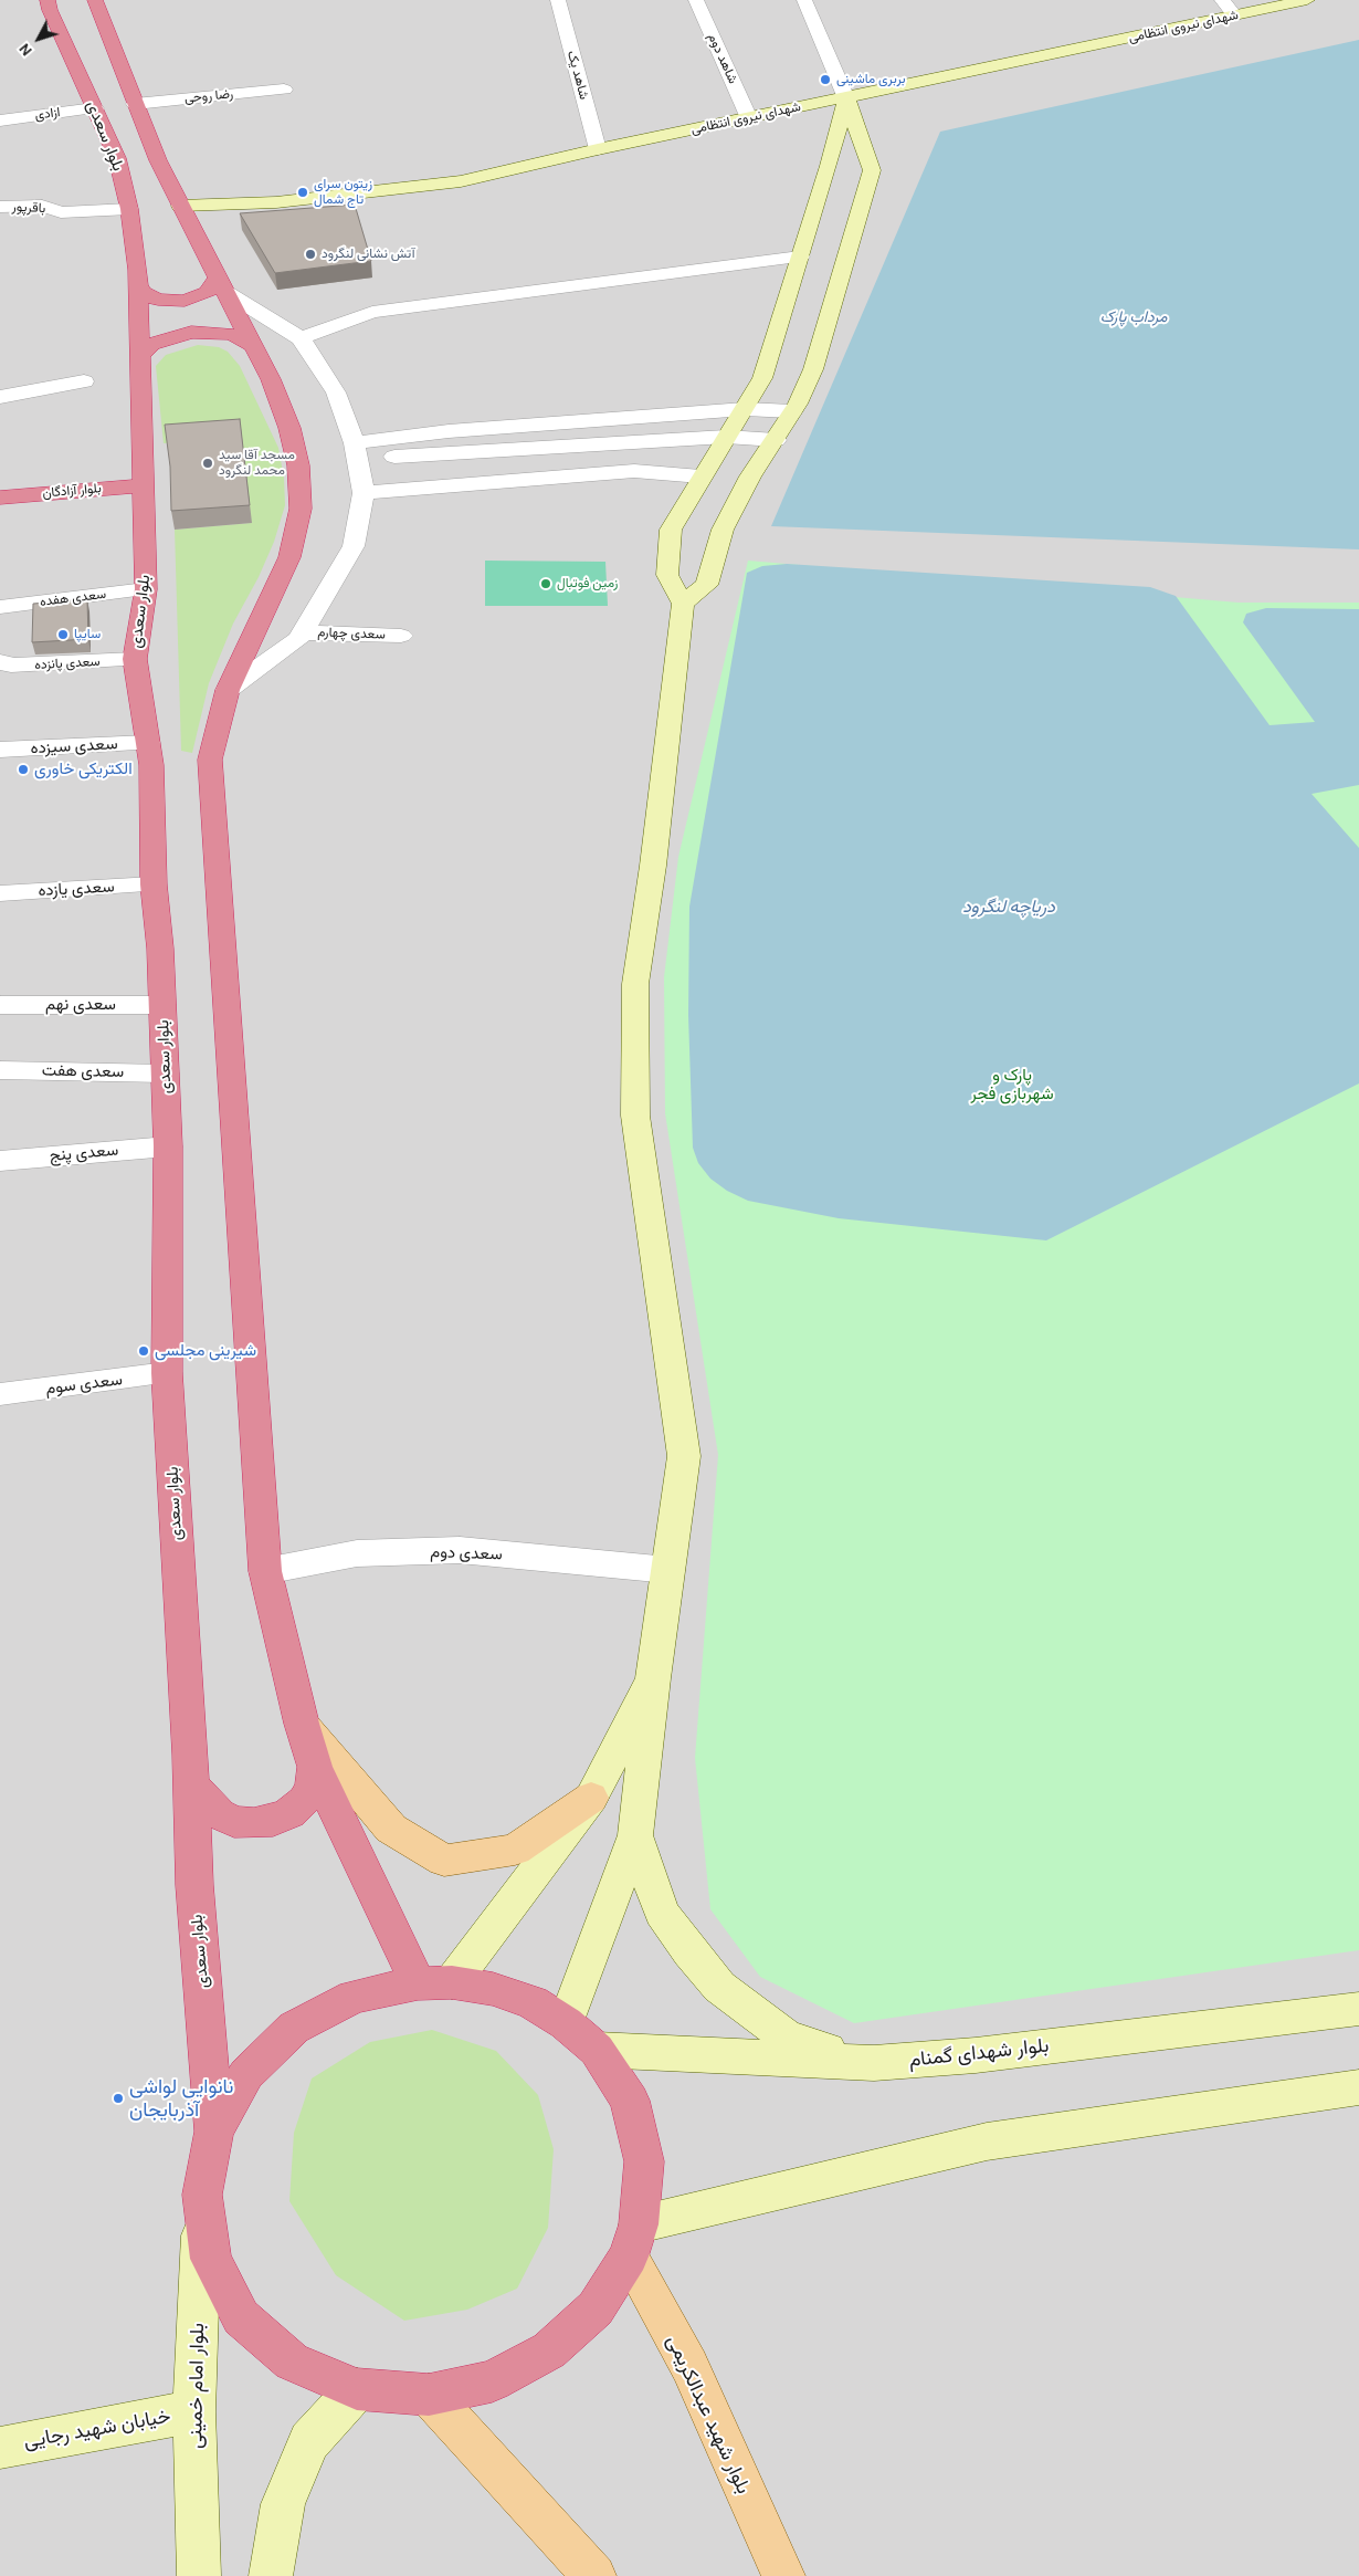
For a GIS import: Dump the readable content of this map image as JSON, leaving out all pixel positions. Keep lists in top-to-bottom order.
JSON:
{
  "streets": {
    "highway": ["بلوار سعدی", "بلوار آزادگان"],
    "main road": ["بلوار شهید عبدالکریمی"],
    "street": [
      "شهدای نیروی انتظامی",
      "شاهد دوم",
      "شاهد یک",
      "رضا روحی",
      "ازادی",
      "باقرپور",
      "سعدی هفده",
      "سعدی چهارم",
      "سعدی پانزده",
      "سعدی سیزده",
      "سعدی یازده",
      "سعدی نهم",
      "سعدی هفت",
      "سعدی پنج",
      "سعدی سوم",
      "سعدی دوم",
      "بلوار شهدای گمنام",
      "بلوار امام خمینی",
      "خیابان شهید رجایی"
    ]
  },
  "crossings": [
    ["شهدای نیروی انتظامی", "شاهد دوم"],
    ["شهدای نیروی انتظامی", "شاهد یک"],
    ["ازادی", "بلوار سعدی"],
    ["بلوار سعدی", "بلوار آزادگان"],
    ["بلوار سعدی", "سعدی هفده"],
    ["بلوار سعدی", "سعدی پانزده"],
    ["بلوار سعدی", "سعدی سیزده"],
    ["بلوار سعدی", "سعدی یازده"],
    ["بلوار سعدی", "سعدی نهم"],
    ["بلوار سعدی", "سعدی هفت"],
    ["بلوار سعدی", "سعدی پنج"],
    ["بلوار سعدی", "سعدی سوم"],
    ["بلوار امام خمینی", "خیابان شهید رجایی"]
  ],
  "water": ["مرداب پارک", "دریاچه لنگرود"],
  "parks": ["پارک و شهربازی فجر"],
  "places": [
    "بربری ماشینی",
    "زیتون سرای تاج شمال",
    "آتش نشانی لنگرود",
    "مسجد آقا سید محمد لنگرود",
    "زمین فوتبال",
    "سایپا",
    "الکتریکی خاوری",
    "شیرینی مجلسی",
    "نانوایی لواشی آذربایجان"
  ],
  "north": "bottom left"
}
